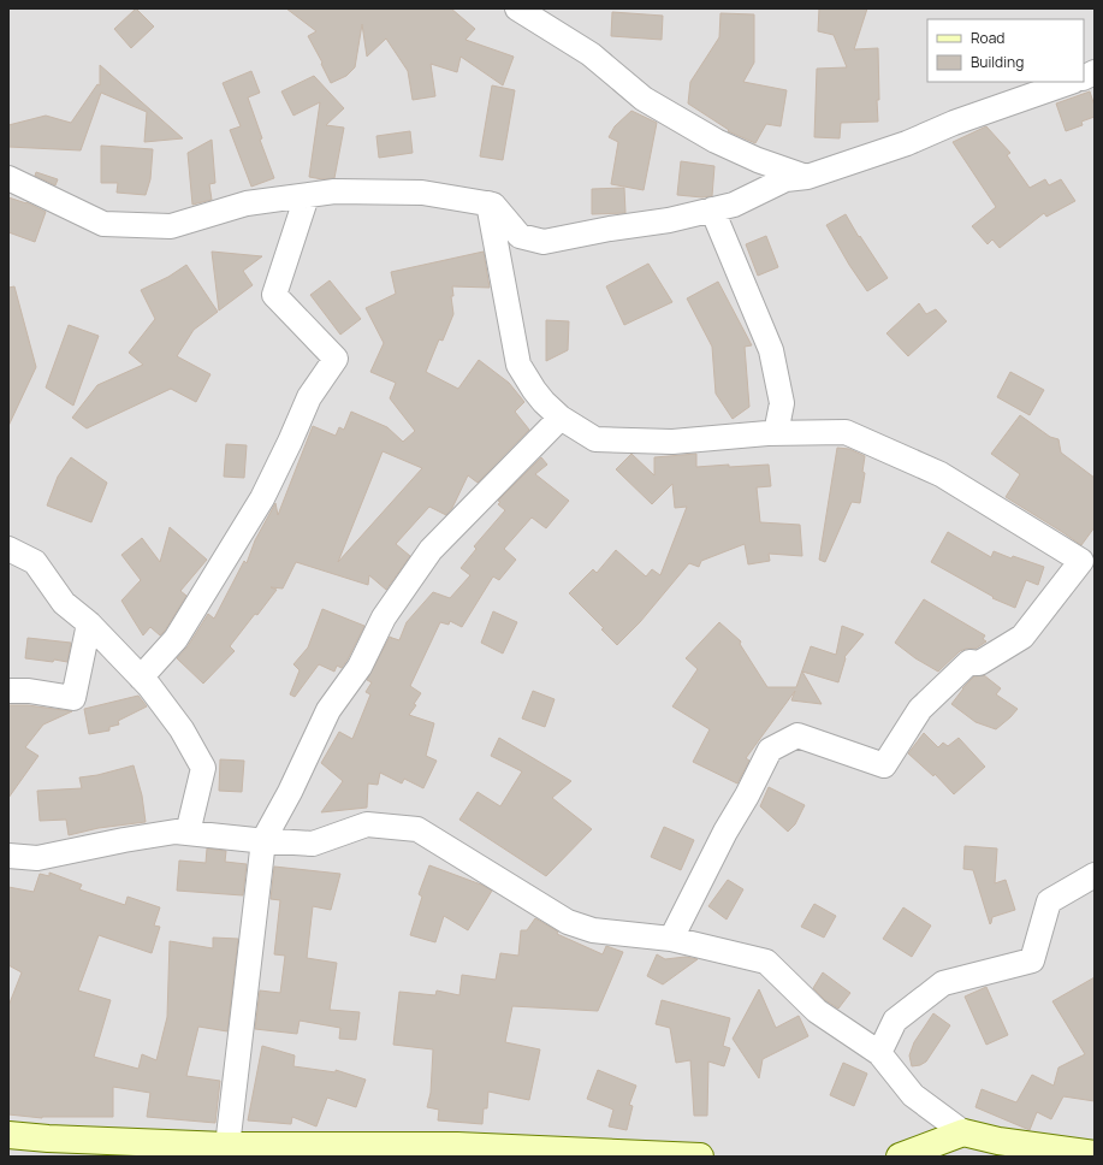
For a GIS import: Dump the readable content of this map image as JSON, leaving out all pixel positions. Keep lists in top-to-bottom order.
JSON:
{
  "legend": ["Road", "Building"]
}
